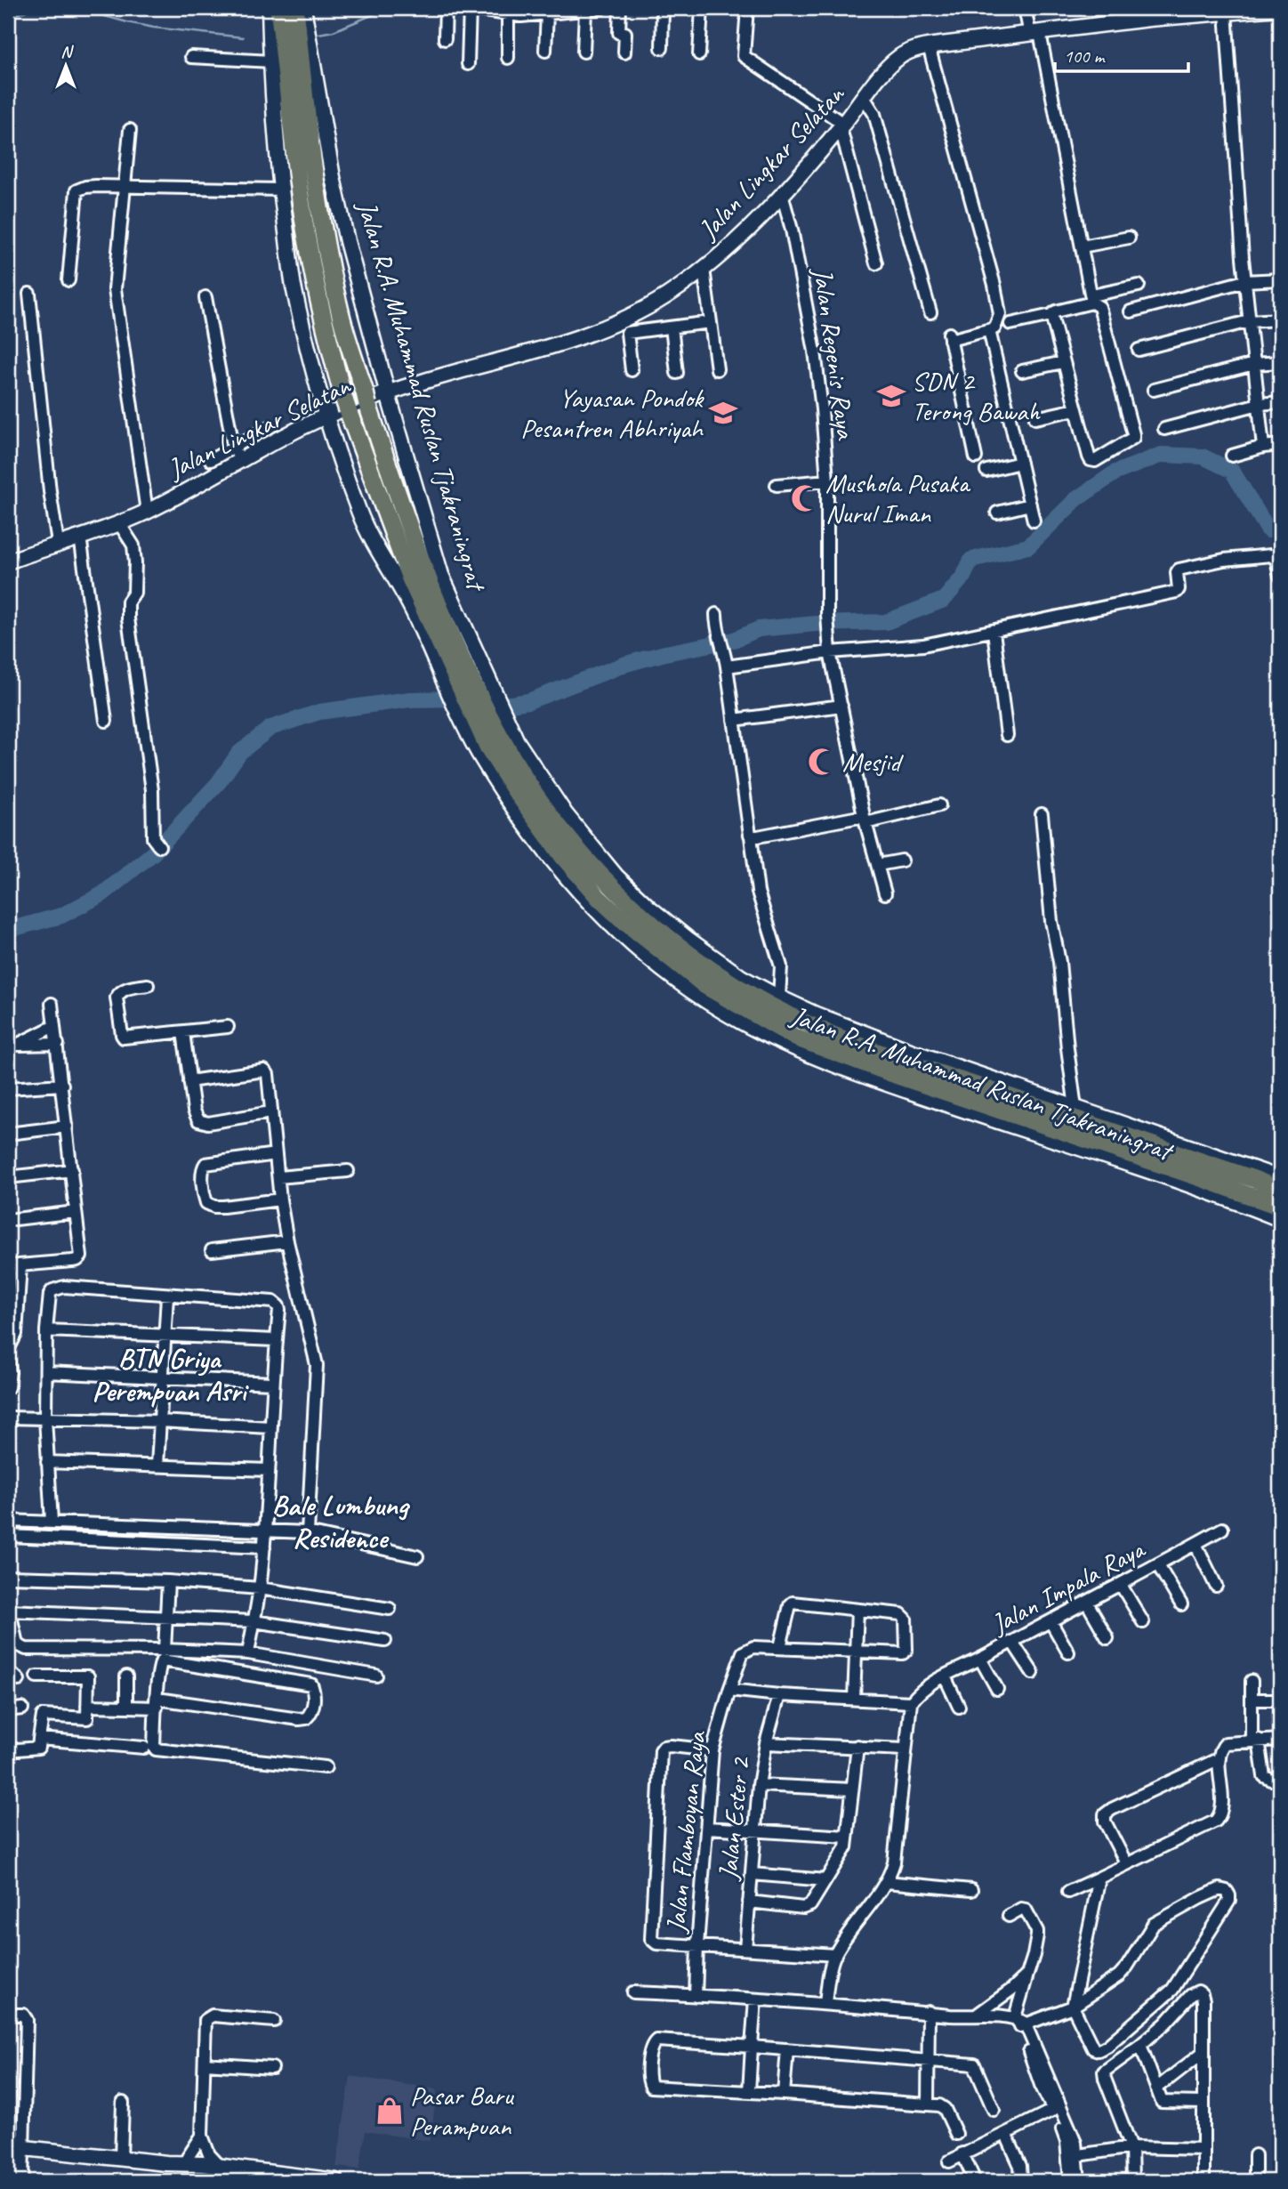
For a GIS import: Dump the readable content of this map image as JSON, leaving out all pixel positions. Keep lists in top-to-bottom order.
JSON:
{
  "streets": {
    "highway": ["Jalan R.A. Muhammad Ruslan Tjakraningrat"],
    "street": [
      "Jalan Lingkar Selatan",
      "Jalan Regenis Raya",
      "Jalan Impala Raya",
      "Jalan Ester 2",
      "Jalan Flamboyan Raya"
    ]
  },
  "crossings": [
    ["Jalan Lingkar Selatan", "Jalan Regenis Raya"],
    ["Jalan Lingkar Selatan", "Jalan R.A. Muhammad Ruslan Tjakraningrat"]
  ],
  "districts": ["BTN Griya Perempuan Asri", "Bale Lumbung Residence"],
  "places": {
    "school or university": ["SDN 2 Terong Bawah", "Yayasan Pondok Pesantren Abhriyah"],
    "mosque": ["Mushola Pusaka Nurul Iman", "Mesjid"],
    "shop": ["Pasar Baru Perampuan"]
  },
  "scale_bar": "100 m",
  "north": "top"
}
